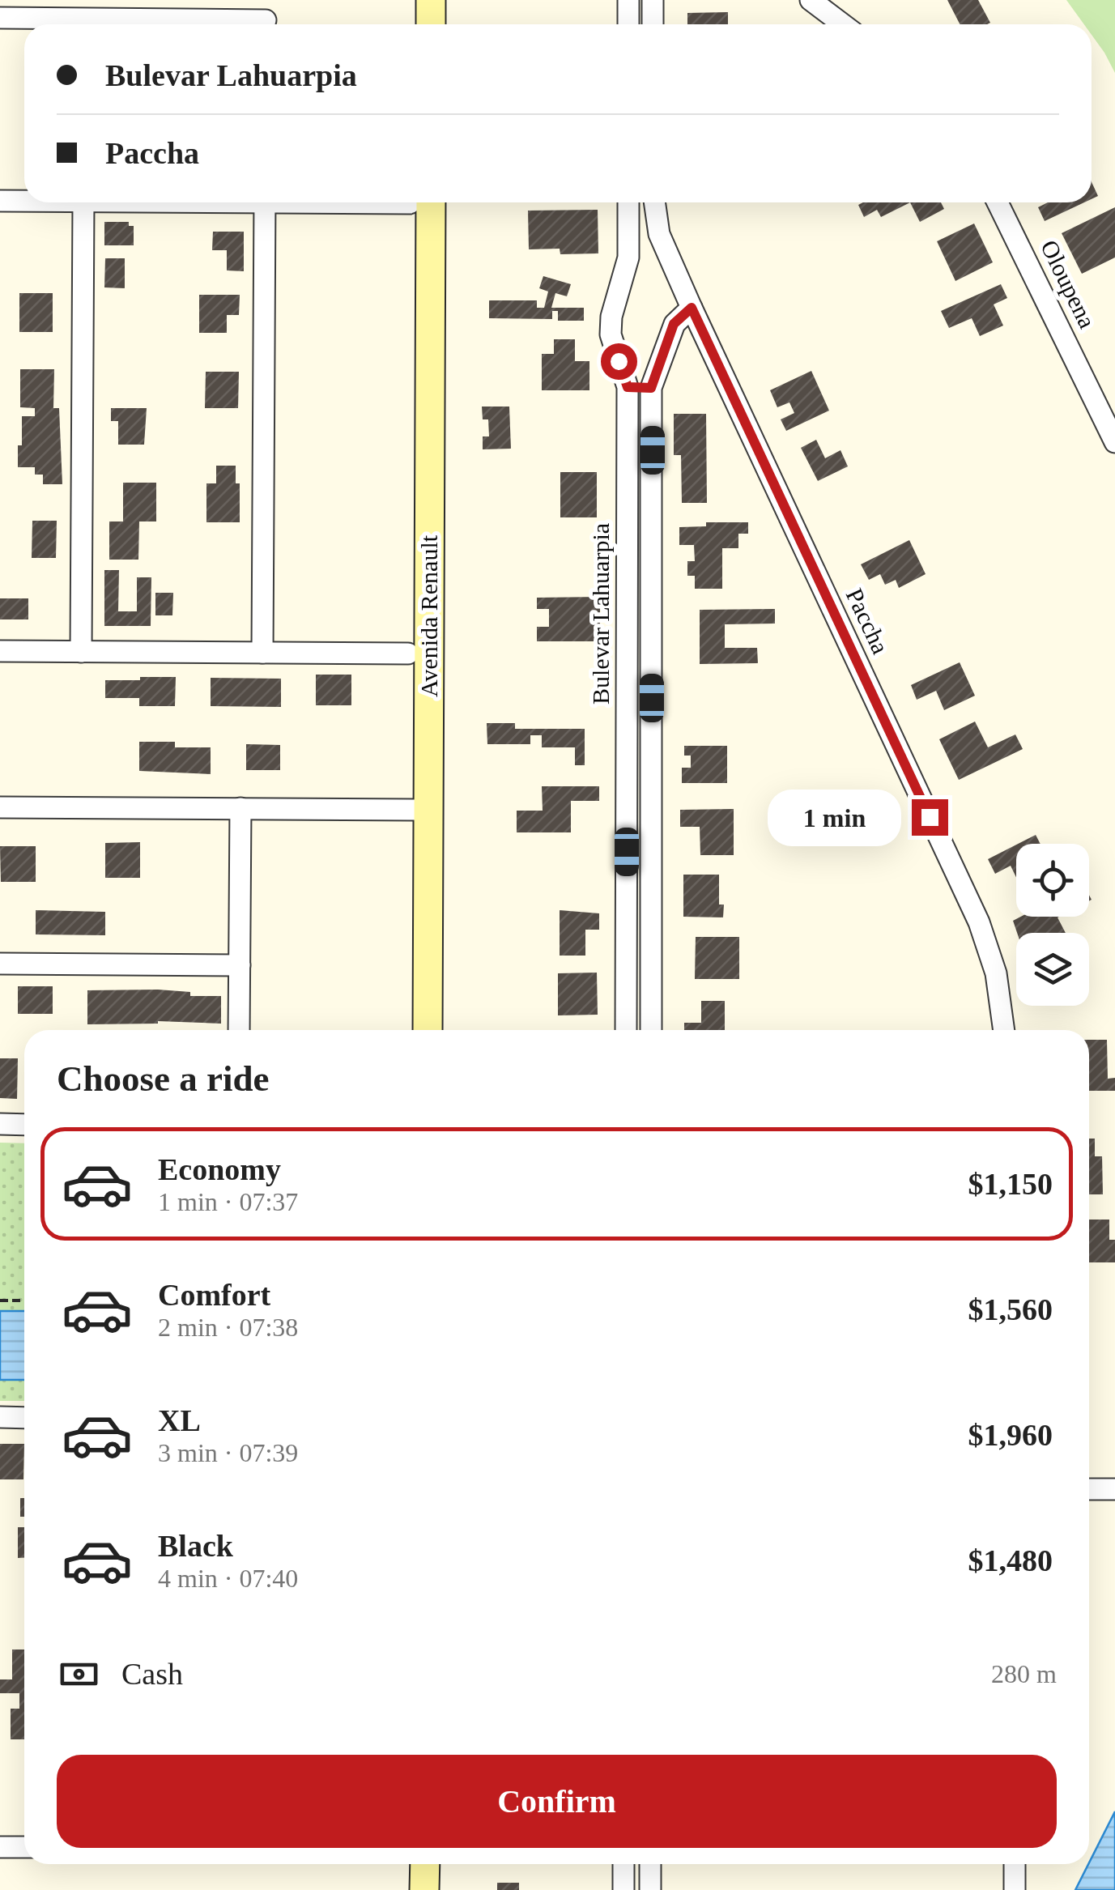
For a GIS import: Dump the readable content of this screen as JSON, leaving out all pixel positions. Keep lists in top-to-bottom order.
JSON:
{
  "streets": {
    "street": [
      "Oloupena",
      "Bulevar Lahuarpia",
      "Avenida Renault",
      "Paccha"
    ]
  },
  "page": {
    "banner": ["Bulevar Lahuarpia", "Paccha"],
    "bubble": "1 min",
    "heading": "Choose a ride",
    "list": [
      {
        "name": "Economy",
        "note": "1 min · 07:37",
        "value": "$1,150"
      },
      {
        "name": "Comfort",
        "note": "2 min · 07:38",
        "value": "$1,560"
      },
      {
        "name": "XL",
        "note": "3 min · 07:39",
        "value": "$1,960"
      },
      {
        "name": "Black",
        "note": "4 min · 07:40",
        "value": "$1,480"
      }
    ],
    "pay": ["Cash", "280 m"],
    "buttons": "Confirm"
  }
}
